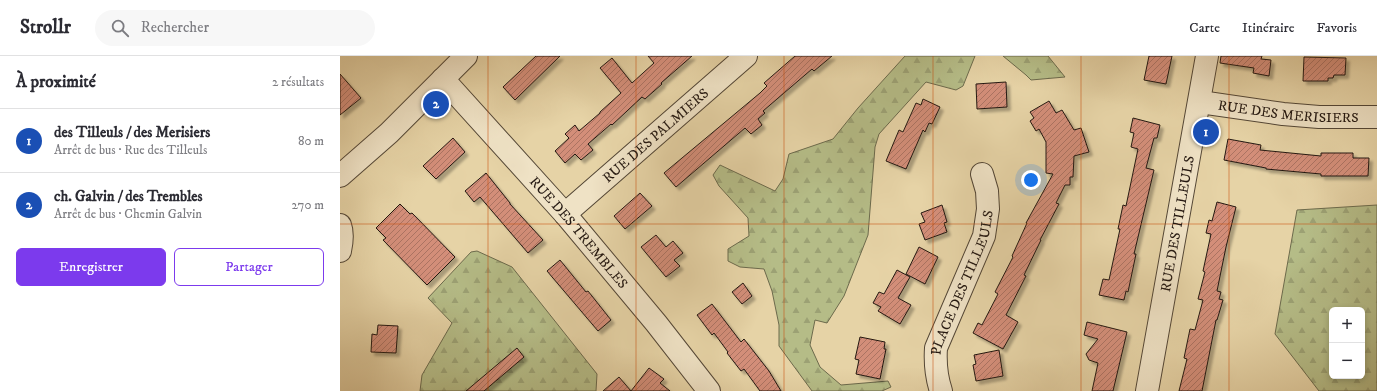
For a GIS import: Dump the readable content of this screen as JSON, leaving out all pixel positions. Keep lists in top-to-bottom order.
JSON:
{
  "streets": {
    "street": [
      "RUE DES MERISIERS",
      "RUE DES PALMIERS",
      "RUE DES TILLEULS",
      "RUE DES TREMBLES",
      "PLACE DES TILLEULS"
    ]
  },
  "crossings": [
    ["RUE DES MERISIERS", "RUE DES TILLEULS"],
    ["RUE DES PALMIERS", "RUE DES TREMBLES"]
  ],
  "page": {
    "header": "Strollr",
    "search": "Rechercher",
    "nav": ["Carte", "Itinéraire", "Favoris"],
    "heading": ["À proximité", "2 résultats"],
    "pins": ["2", "1"],
    "list": [
      {
        "mark": "1",
        "name": "des Tilleuls / des Merisiers",
        "note": "Arrêt de bus · Rue des Tilleuls",
        "value": "80 m"
      },
      {
        "mark": "2",
        "name": "ch. Galvin / des Trembles",
        "note": "Arrêt de bus · Chemin Galvin",
        "value": "270 m"
      }
    ],
    "buttons": ["Enregistrer", "Partager"],
    "map_buttons": ["+", "−"]
  }
}
